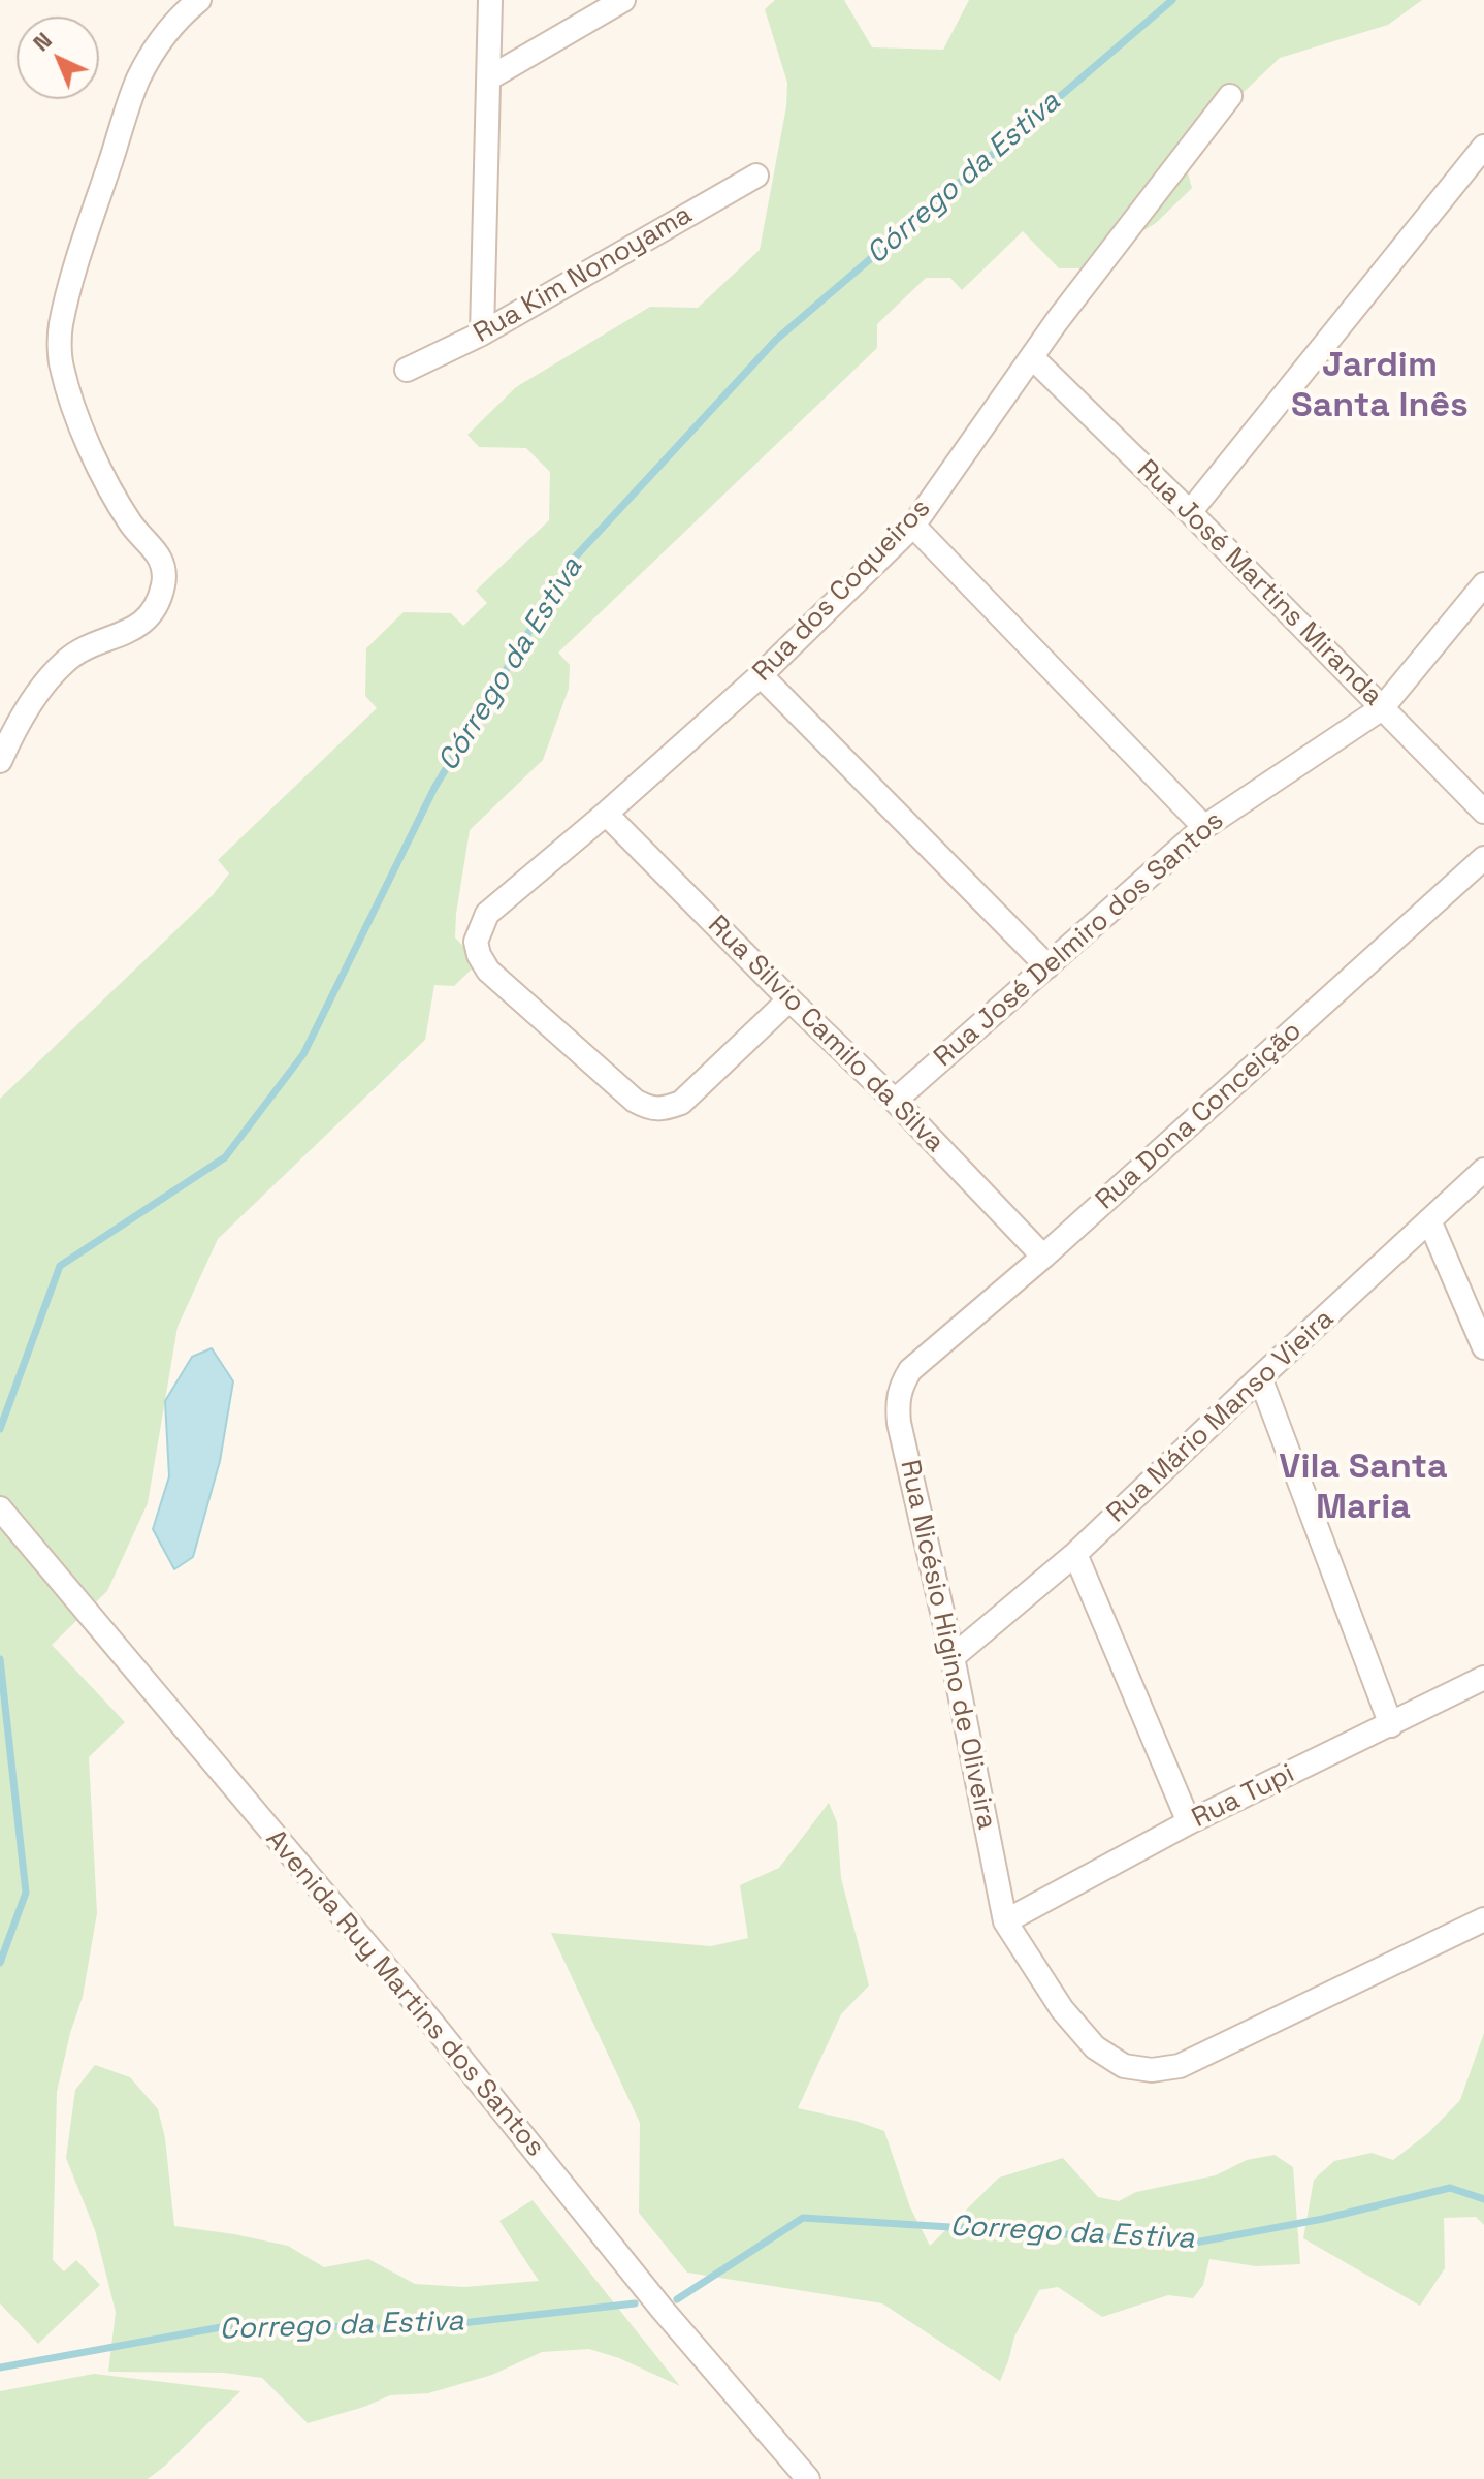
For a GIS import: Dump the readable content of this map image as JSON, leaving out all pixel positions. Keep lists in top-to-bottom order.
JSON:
{
  "streets": {
    "street": [
      "Rua Kim Nonoyama",
      "Rua José Martins Miranda",
      "Rua dos Coqueiros",
      "Rua José Delmiro dos Santos",
      "Rua Silvio Camilo da Silva",
      "Rua Dona Conceição",
      "Rua Mário Manso Vieira",
      "Rua Nicésio Higino de Oliveira",
      "Rua Tupi",
      "Avenida Ruy Martins dos Santos"
    ]
  },
  "crossings": [
    ["Rua José Martins Miranda", "Rua dos Coqueiros"],
    ["Rua José Martins Miranda", "Rua José Delmiro dos Santos"],
    ["Rua dos Coqueiros", "Rua Silvio Camilo da Silva"],
    ["Rua José Delmiro dos Santos", "Rua Silvio Camilo da Silva"],
    ["Rua Silvio Camilo da Silva", "Rua Dona Conceição"],
    ["Rua Dona Conceição", "Rua Nicésio Higino de Oliveira"],
    ["Rua Mário Manso Vieira", "Rua Nicésio Higino de Oliveira"],
    ["Rua Nicésio Higino de Oliveira", "Rua Tupi"]
  ],
  "districts": ["Jardim Santa Inês", "Vila Santa Maria"],
  "water": ["Córrego da Estiva", "Corrego da Estiva"],
  "north": "top left"
}
